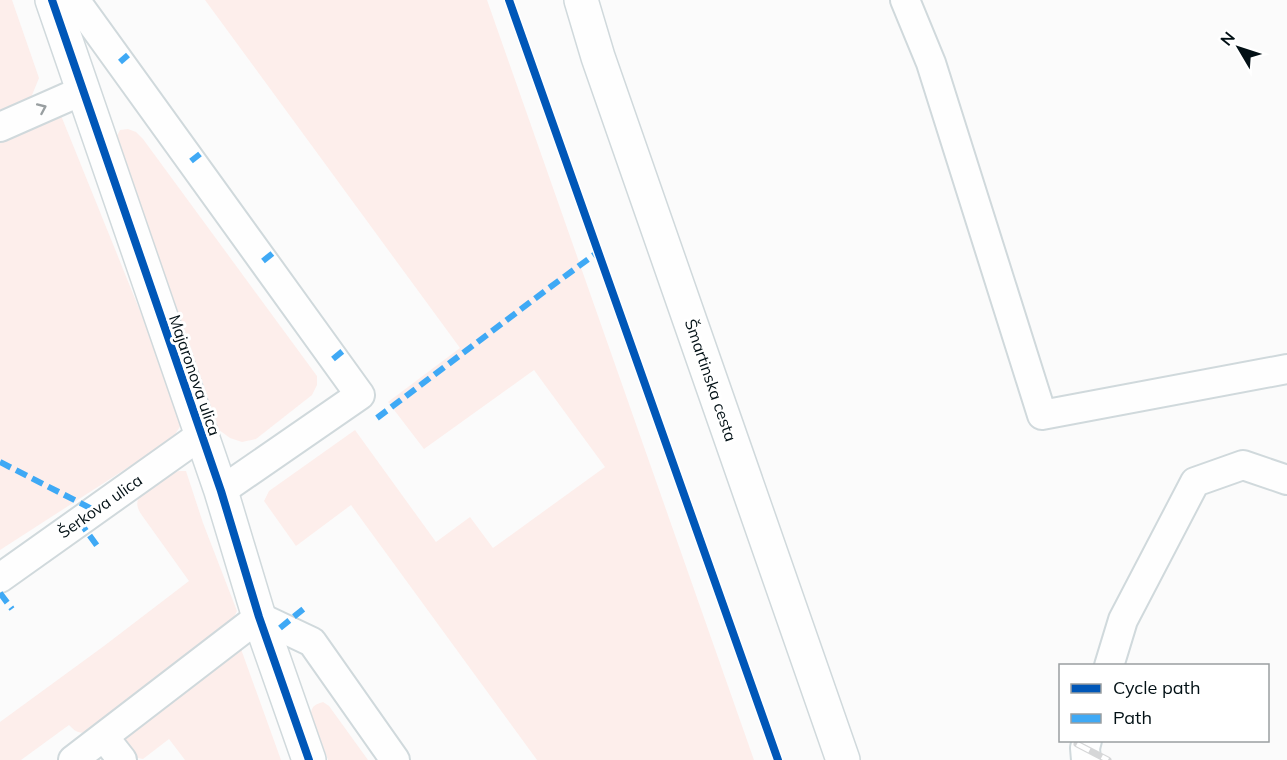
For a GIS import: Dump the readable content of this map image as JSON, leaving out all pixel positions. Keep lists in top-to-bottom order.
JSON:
{
  "streets": {
    "street": ["Majaronova ulica", "Šmartinska cesta"],
    "lane": ["Šerkova ulica"]
  },
  "crossings": [
    ["Majaronova ulica", "Šerkova ulica"]
  ],
  "legend": ["Cycle path", "Path"],
  "north": "top left"
}
